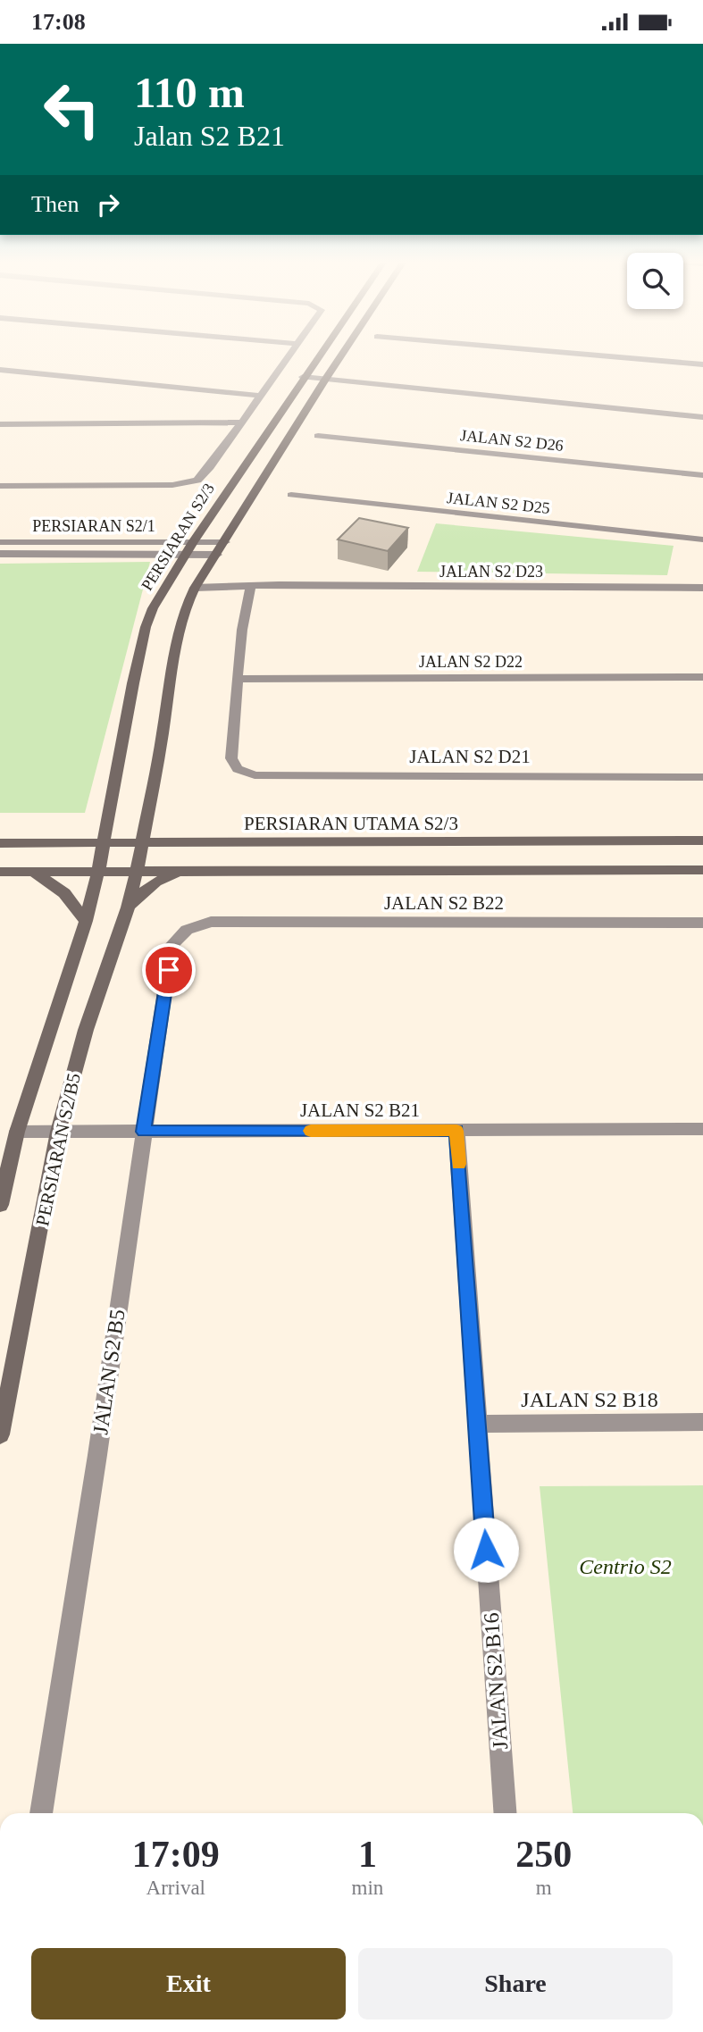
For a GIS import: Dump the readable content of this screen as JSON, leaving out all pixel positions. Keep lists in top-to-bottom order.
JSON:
{
  "streets": {
    "main road": ["PERSIARAN S2/3", "PERSIARAN UTAMA S2/3", "PERSIARAN S2/B5"],
    "street": [
      "JALAN S2 D26",
      "JALAN S2 D25",
      "PERSIARAN S2/1",
      "JALAN S2 D23",
      "JALAN S2 D22",
      "JALAN S2 D21",
      "JALAN S2 B22",
      "JALAN S2 B21",
      "JALAN S2 B5",
      "JALAN S2 B18",
      "JALAN S2 B16"
    ]
  },
  "crossings": [
    ["PERSIARAN S2/1", "PERSIARAN S2/3"],
    ["PERSIARAN S2/1", "PERSIARAN S2/B5"],
    ["PERSIARAN S2/3", "PERSIARAN UTAMA S2/3"],
    ["PERSIARAN S2/3", "PERSIARAN S2/B5"],
    ["JALAN S2 D23", "PERSIARAN S2/B5"],
    ["JALAN S2 D22", "JALAN S2 D21"],
    ["PERSIARAN UTAMA S2/3", "PERSIARAN S2/B5"],
    ["JALAN S2 B22", "JALAN S2 B5"],
    ["JALAN S2 B21", "PERSIARAN S2/B5"],
    ["JALAN S2 B21", "JALAN S2 B5"],
    ["JALAN S2 B21", "JALAN S2 B16"],
    ["JALAN S2 B18", "JALAN S2 B16"]
  ],
  "parks": ["Centrio S2"],
  "page": {
    "status": "17:08",
    "turn": ["110 m", "Jalan S2 B21"],
    "then": "Then",
    "eta": [
      "17:09",
      "Arrival",
      "1",
      "min",
      "250",
      "m"
    ],
    "buttons": ["Exit", "Share"]
  }
}
